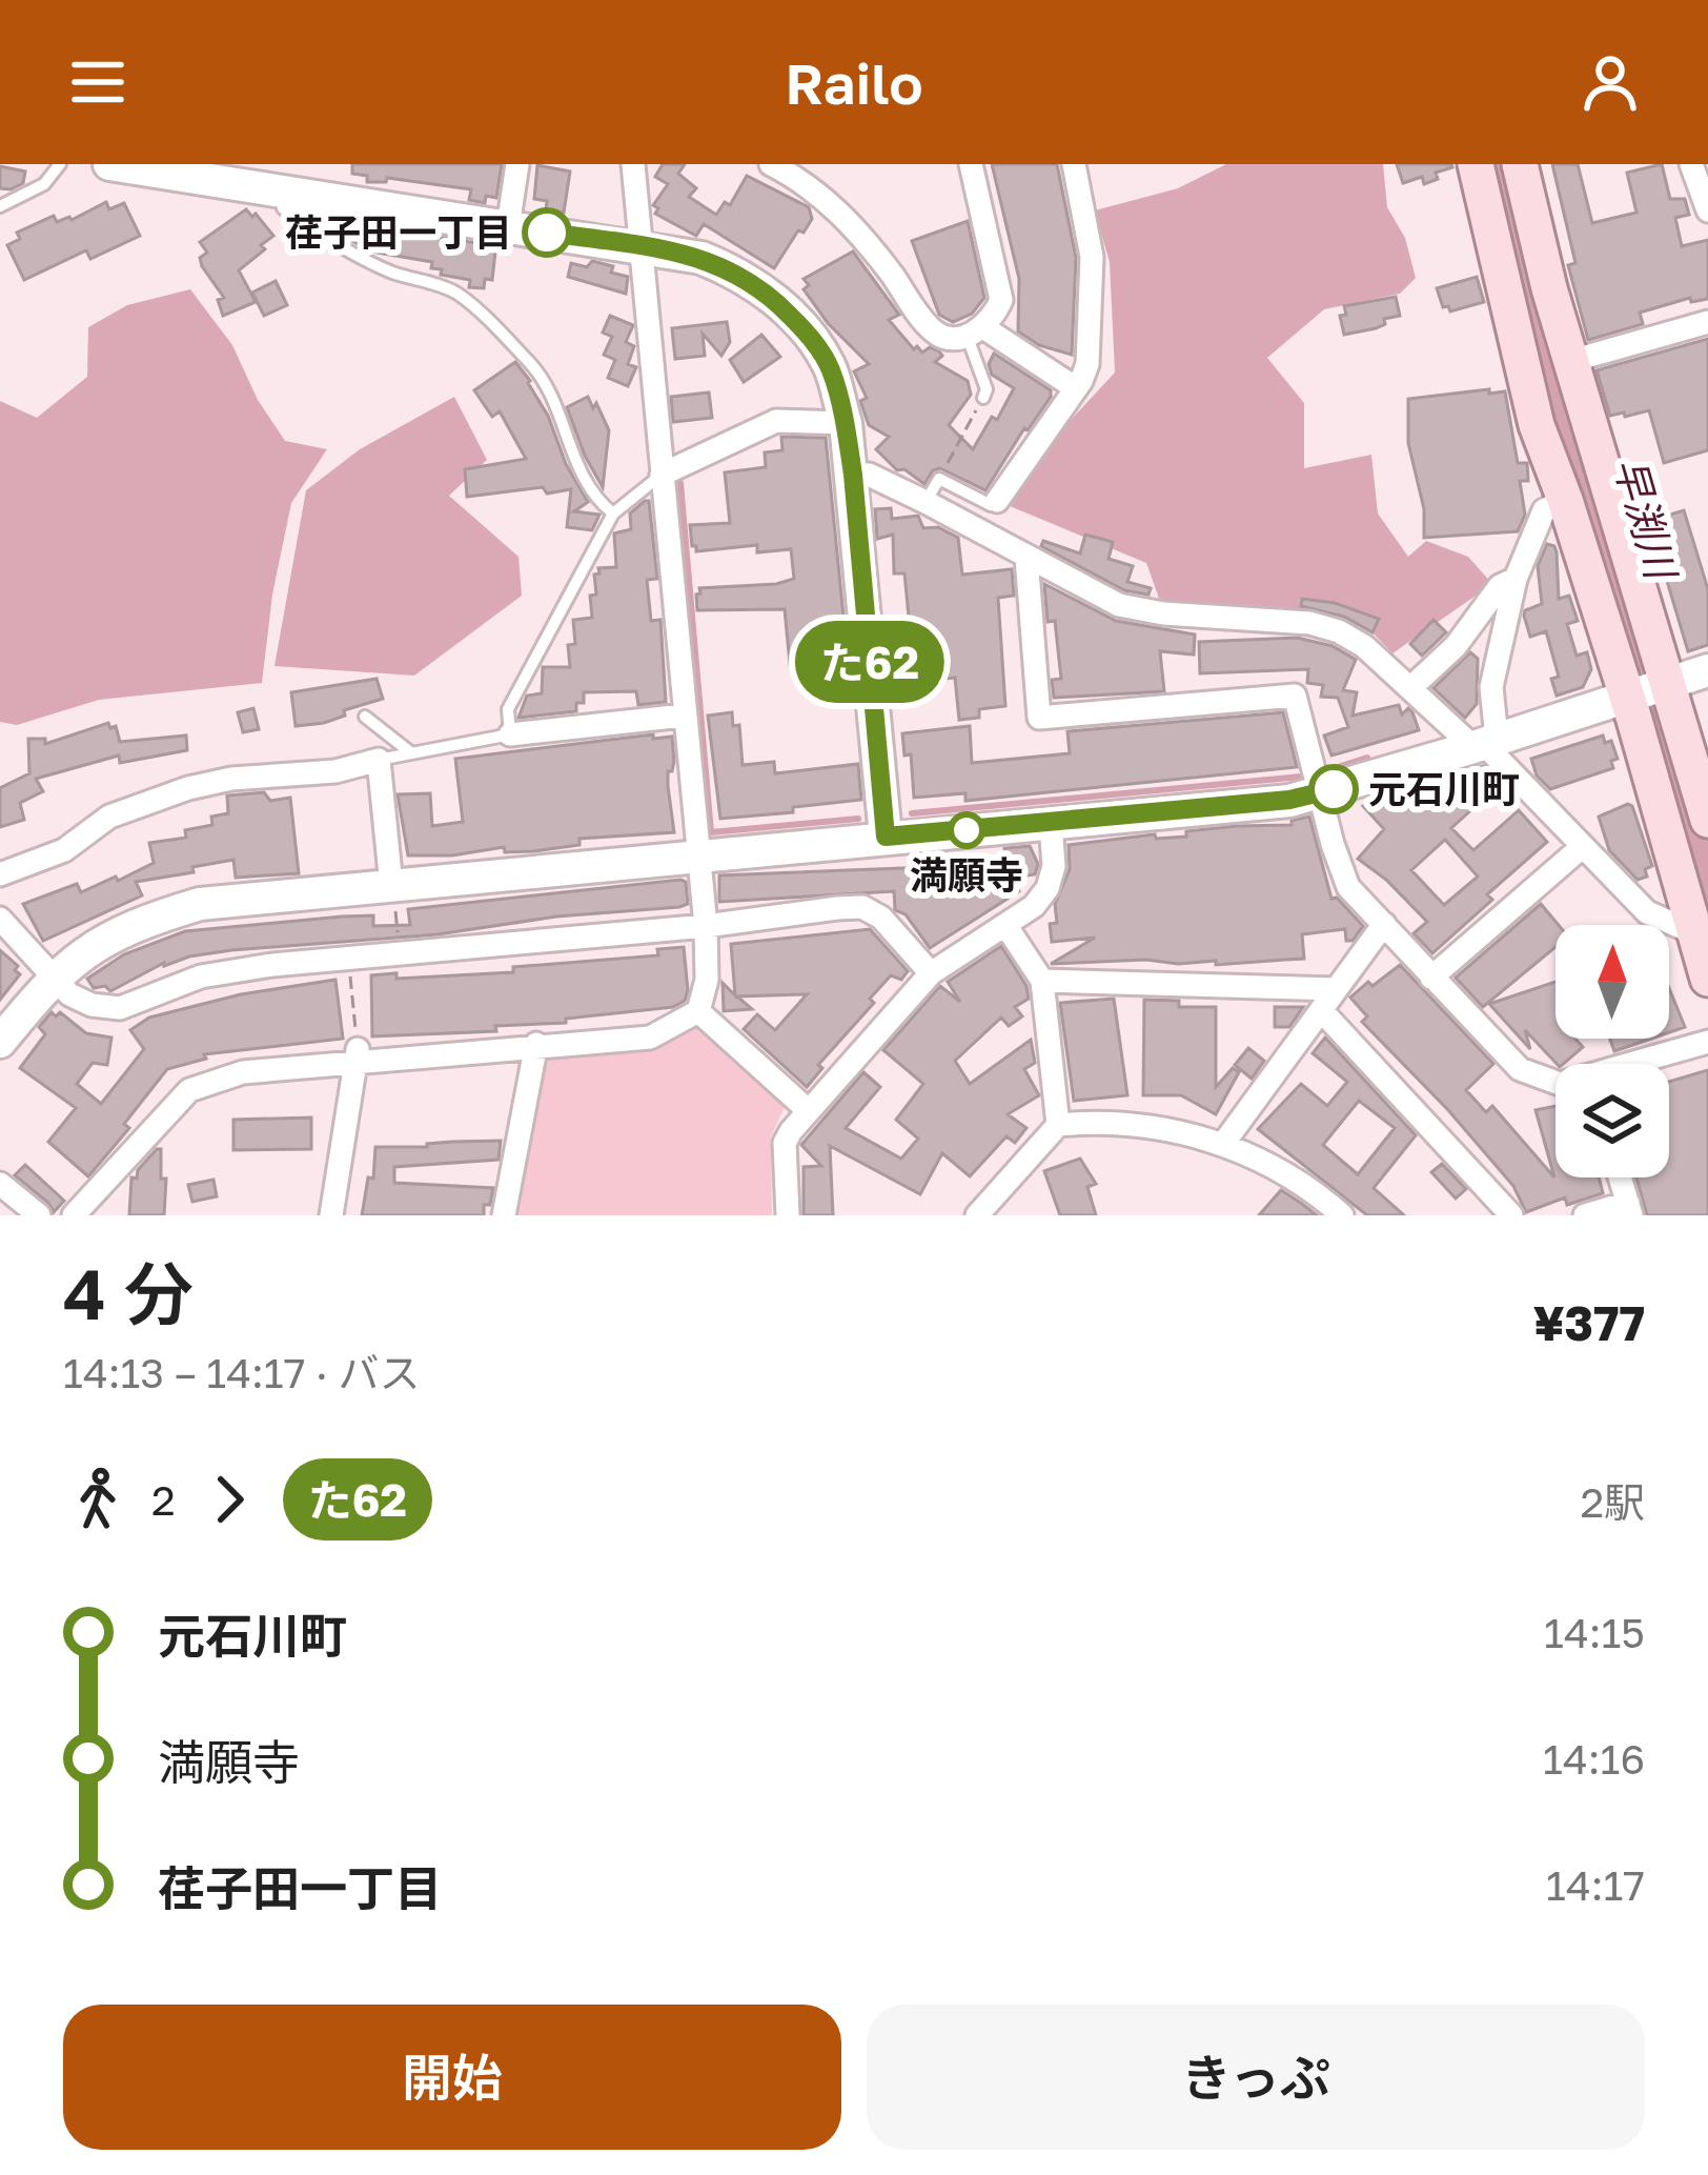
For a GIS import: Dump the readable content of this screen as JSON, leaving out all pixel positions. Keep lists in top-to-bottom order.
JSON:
{
  "water": ["早渕川"],
  "places": ["荏子田一丁目", "元石川町", "満願寺"],
  "lines": ["bus line た62"],
  "north": "top",
  "page": {
    "header": "Railo",
    "on_map": "た62",
    "heading": ["4 分", "14:13 – 14:17 · バス", "¥377"],
    "legs": ["2", "た62", "2駅"],
    "list": [
      {
        "name": "元石川町",
        "value": "14:15"
      },
      {
        "name": "満願寺",
        "value": "14:16"
      },
      {
        "name": "荏子田一丁目",
        "value": "14:17"
      }
    ],
    "buttons": ["開始", "きっぷ"]
  }
}
